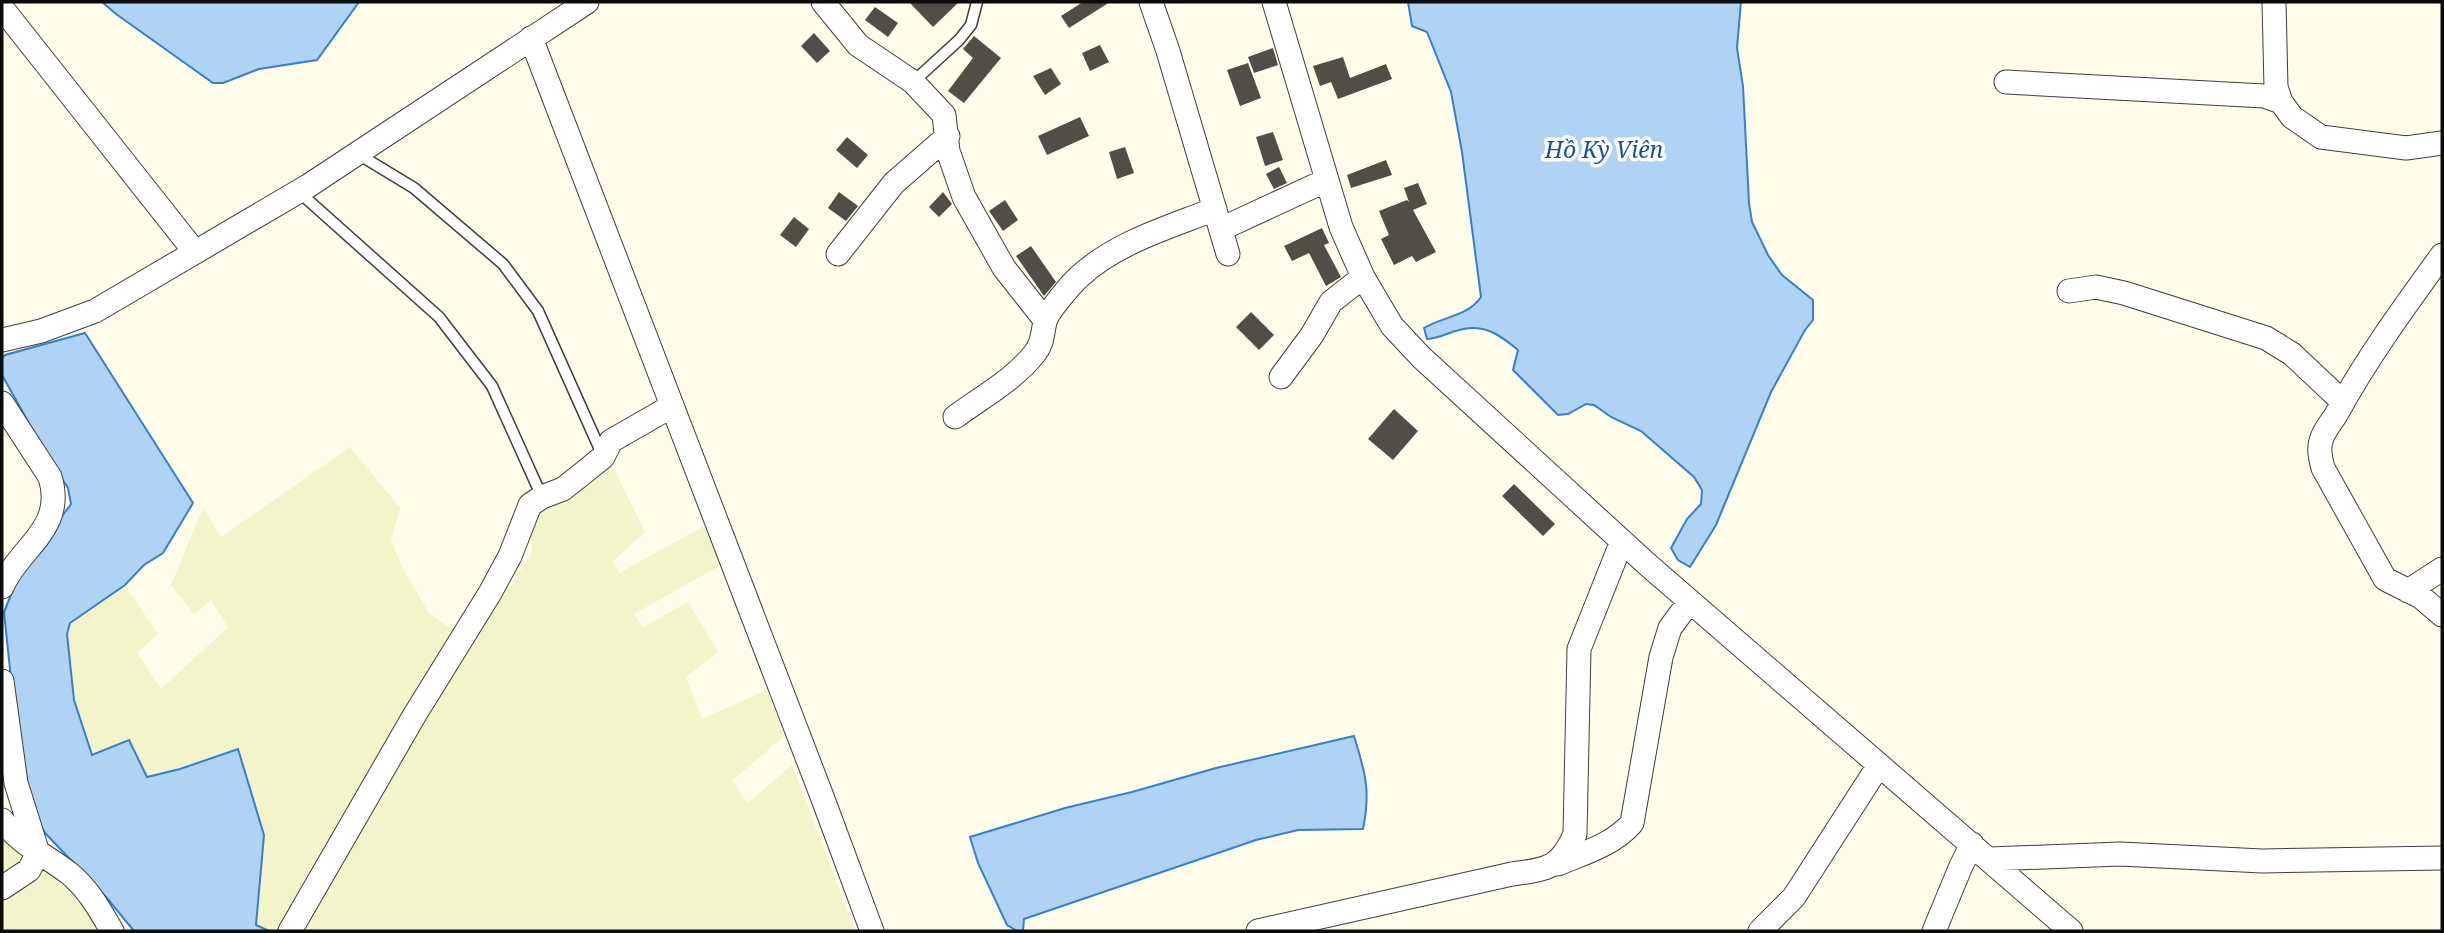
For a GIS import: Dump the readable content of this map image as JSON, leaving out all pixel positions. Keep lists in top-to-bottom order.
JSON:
{
  "water": ["Hồ Kỳ Viên"]
}
